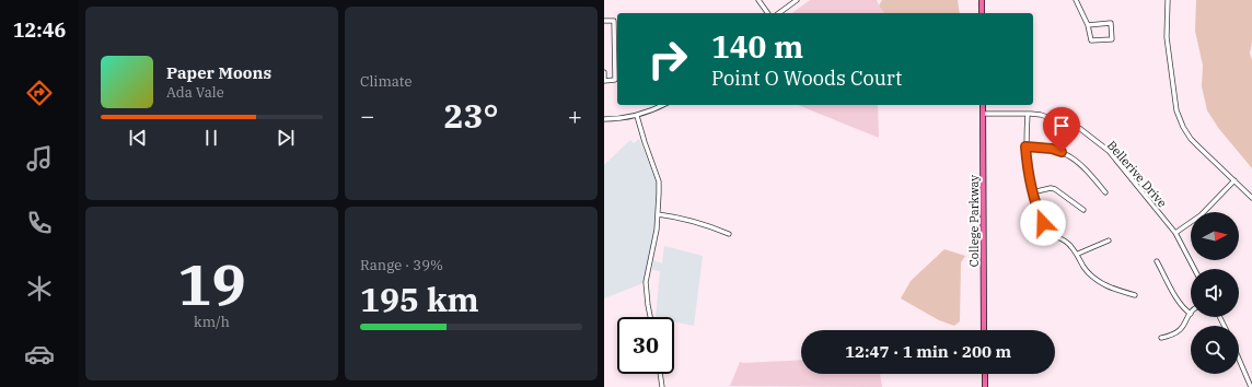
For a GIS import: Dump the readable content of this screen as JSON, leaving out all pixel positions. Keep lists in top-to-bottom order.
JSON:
{
  "streets": {
    "main road": ["College Parkway"],
    "street": ["Bellerive Drive"]
  },
  "crossings": [
    ["Bellerive Drive", "College Parkway"]
  ],
  "north": "right",
  "page": {
    "tabs": "12:46",
    "tile": [
      "Climate",
      ["19", "km/h"],
      ["Range · 39%", "195 km"]
    ],
    "turn": ["140 m", "Point O Woods Court"],
    "song": ["Paper Moons", "Ada Vale"],
    "heat": ["−", "23°", "+"],
    "limit": "30",
    "trip": "12:47 · 1 min · 200 m"
  }
}
